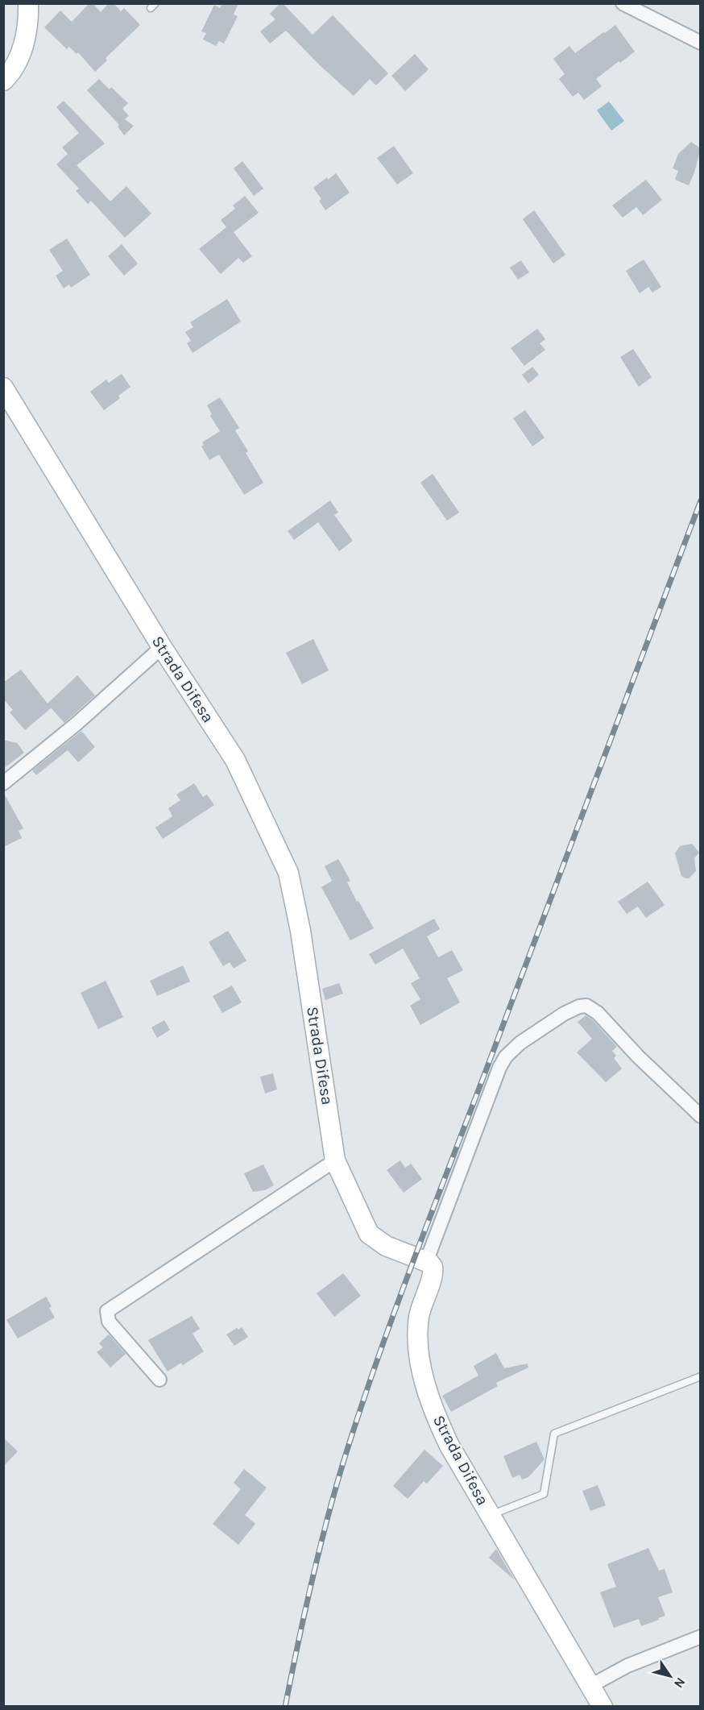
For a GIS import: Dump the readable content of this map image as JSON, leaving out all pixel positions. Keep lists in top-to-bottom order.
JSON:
{
  "streets": {
    "street": ["Strada Difesa"]
  },
  "north": "bottom right"
}
